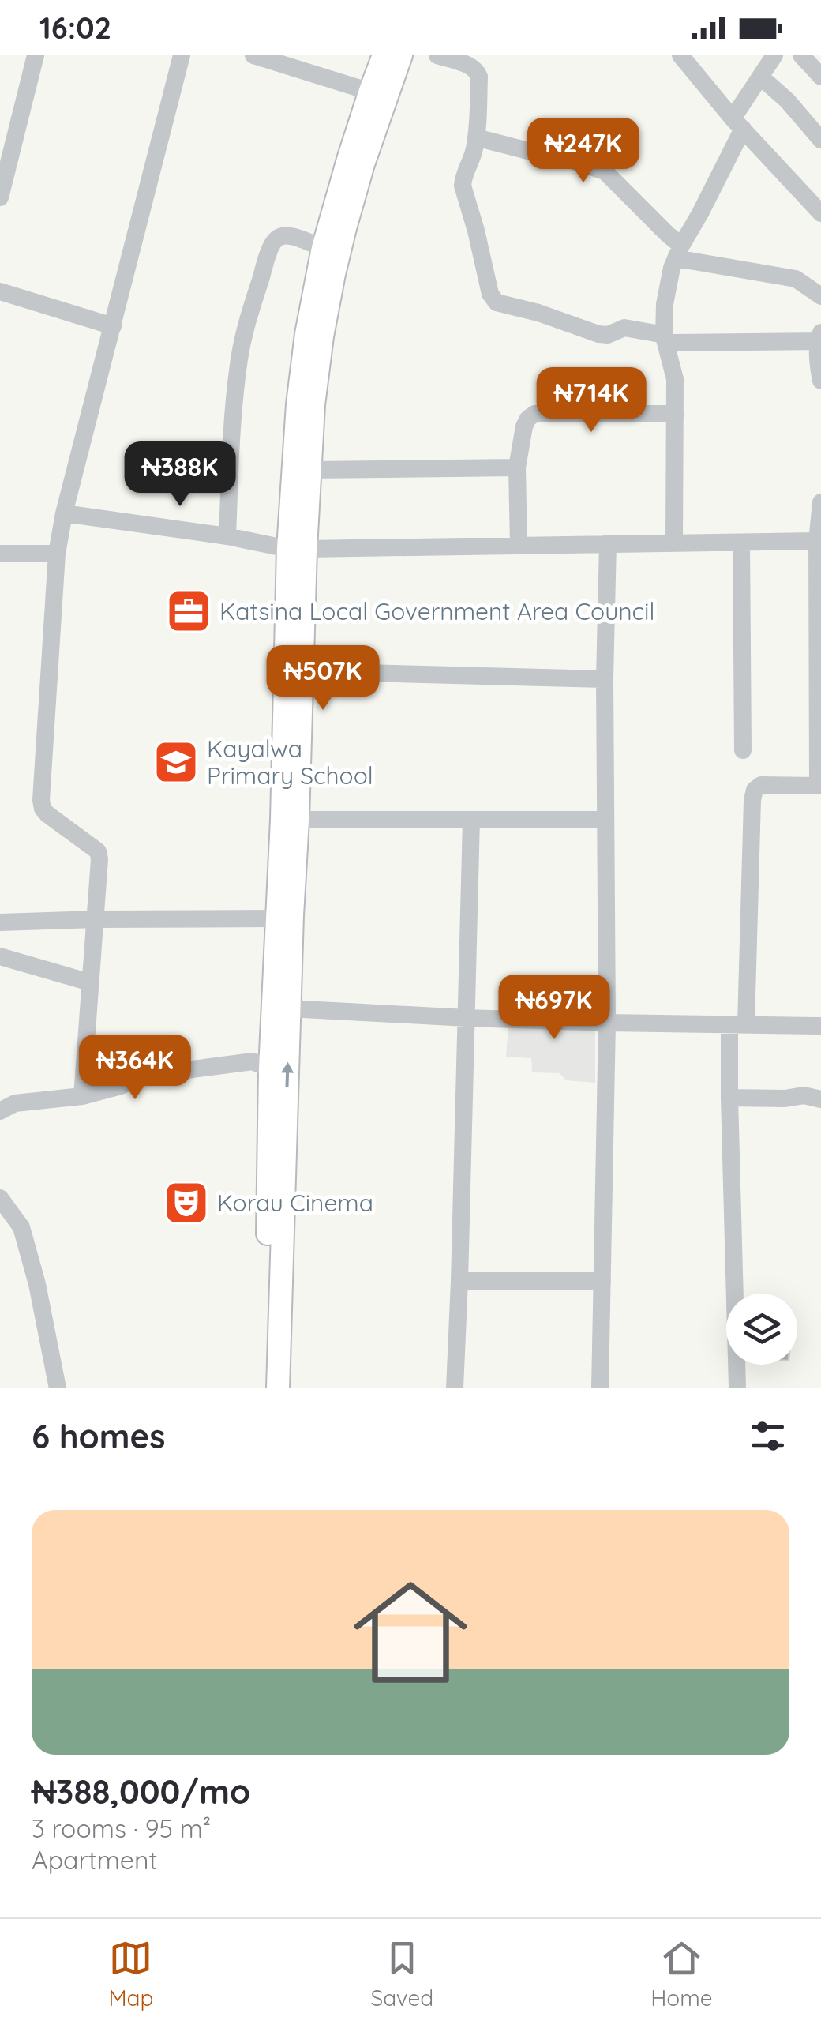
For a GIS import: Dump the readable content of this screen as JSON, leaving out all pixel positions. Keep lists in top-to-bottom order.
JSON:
{
  "places": {
    "office": ["Katsina Local Government Area Council"],
    "school or university": ["Kayalwa Primary School"],
    "theatre": ["Korau Cinema"]
  },
  "page": {
    "status": "16:02",
    "price": [
      "₦247K",
      "₦714K",
      "₦388K",
      "₦507K",
      "₦697K",
      "₦364K"
    ],
    "heading": "6 homes",
    "list": [
      {
        "name": "₦388,000/mo",
        "note": "3 rooms · 95 m² · Apartment"
      }
    ],
    "tabs": ["Map", "Saved", "Home"]
  }
}
